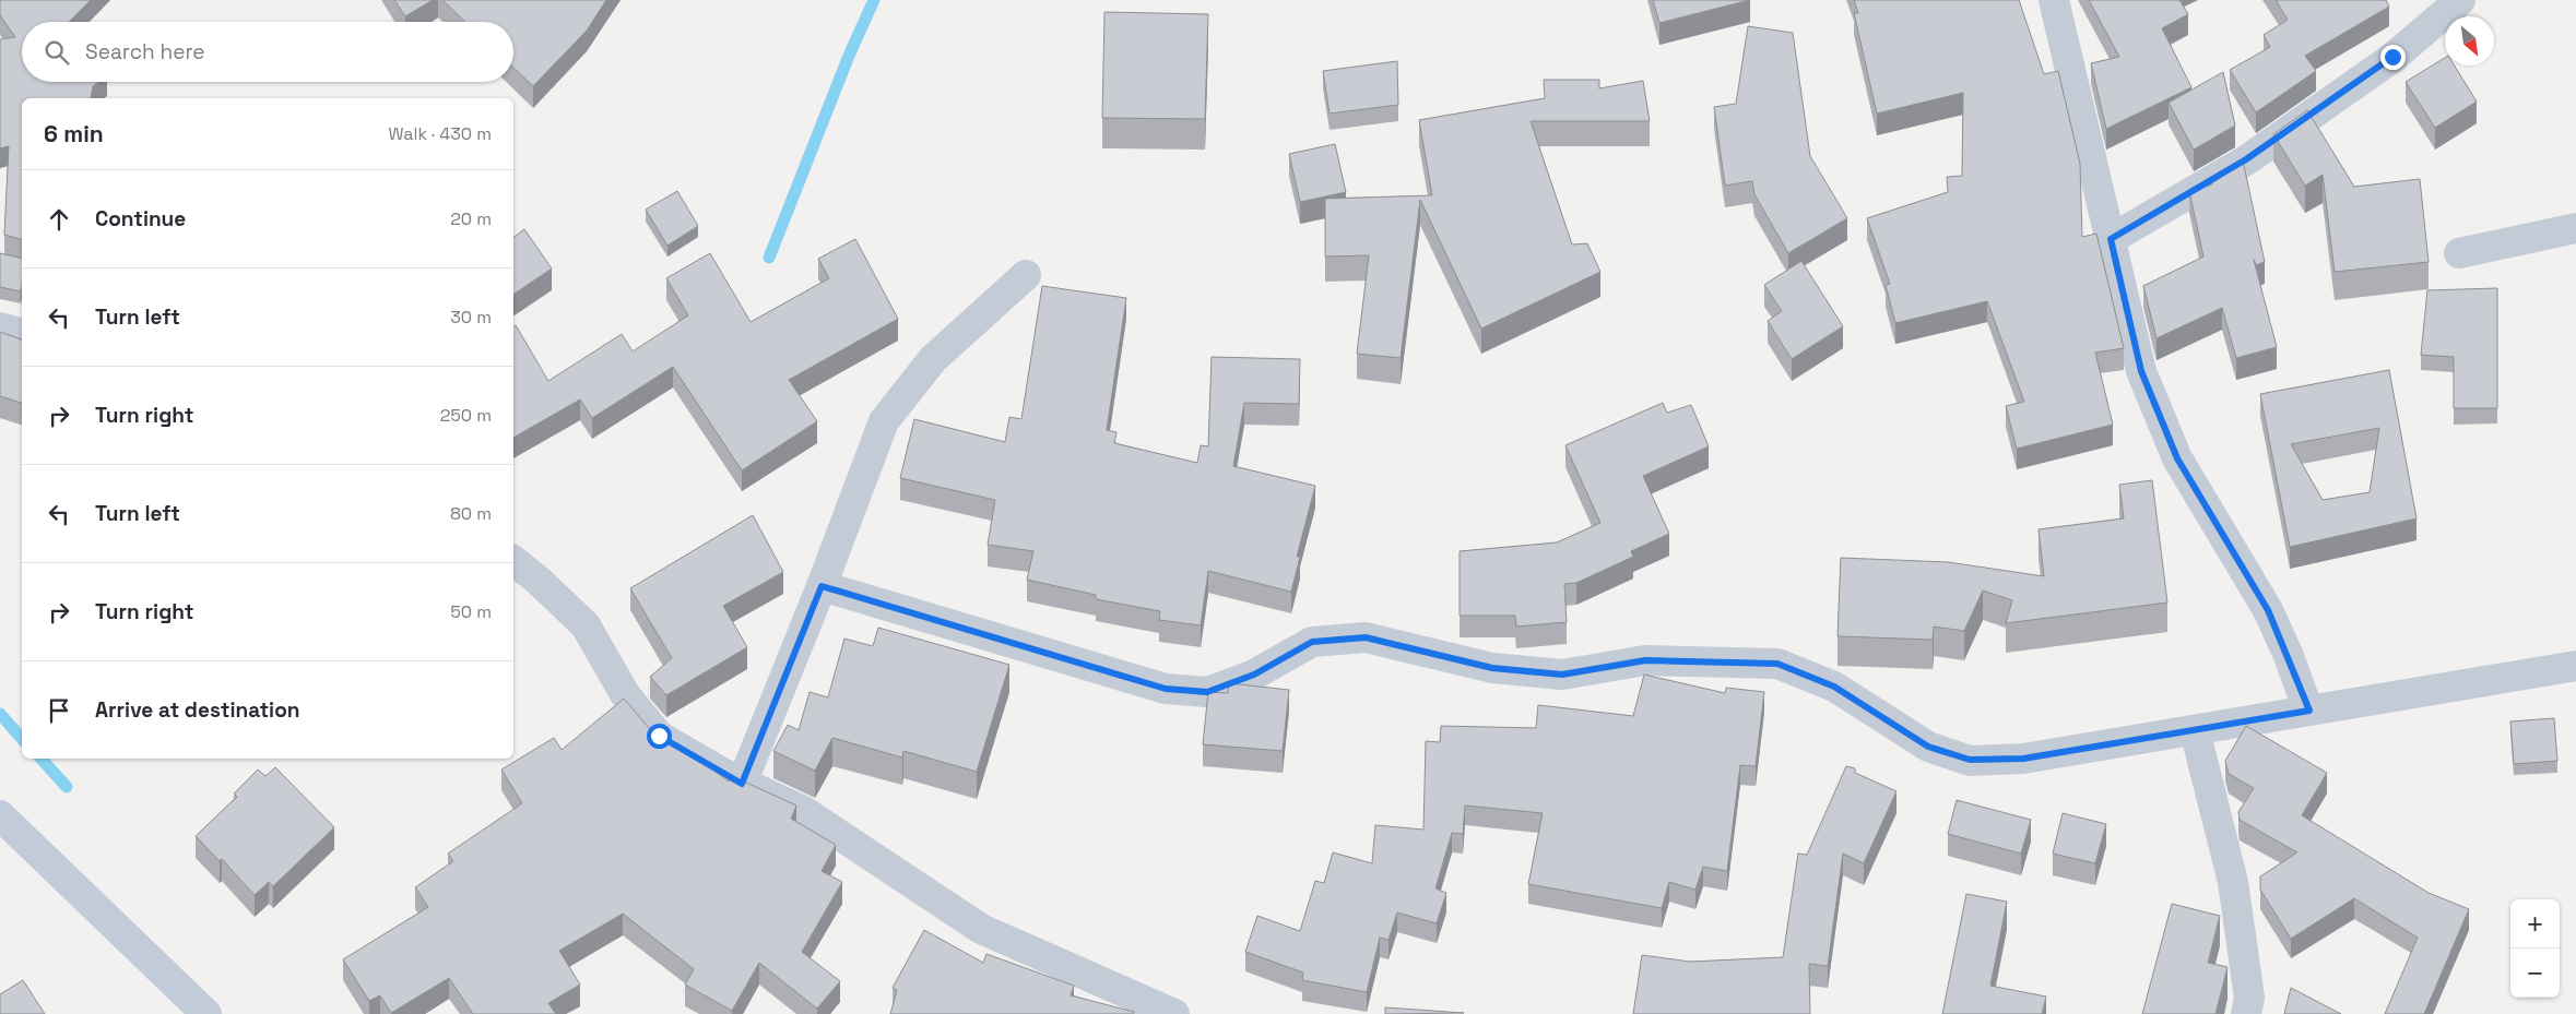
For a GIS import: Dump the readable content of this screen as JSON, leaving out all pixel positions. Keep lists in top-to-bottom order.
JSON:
{
  "north": "bottom right",
  "page": {
    "search": "Search here",
    "heading": ["6 min", "Walk · 430 m"],
    "list": [
      ["Continue", "20 m"],
      ["Turn left", "30 m"],
      ["Turn right", "250 m"],
      ["Turn left", "80 m"],
      ["Turn right", "50 m"],
      "Arrive at destination"
    ],
    "map_buttons": ["+", "−"]
  }
}
